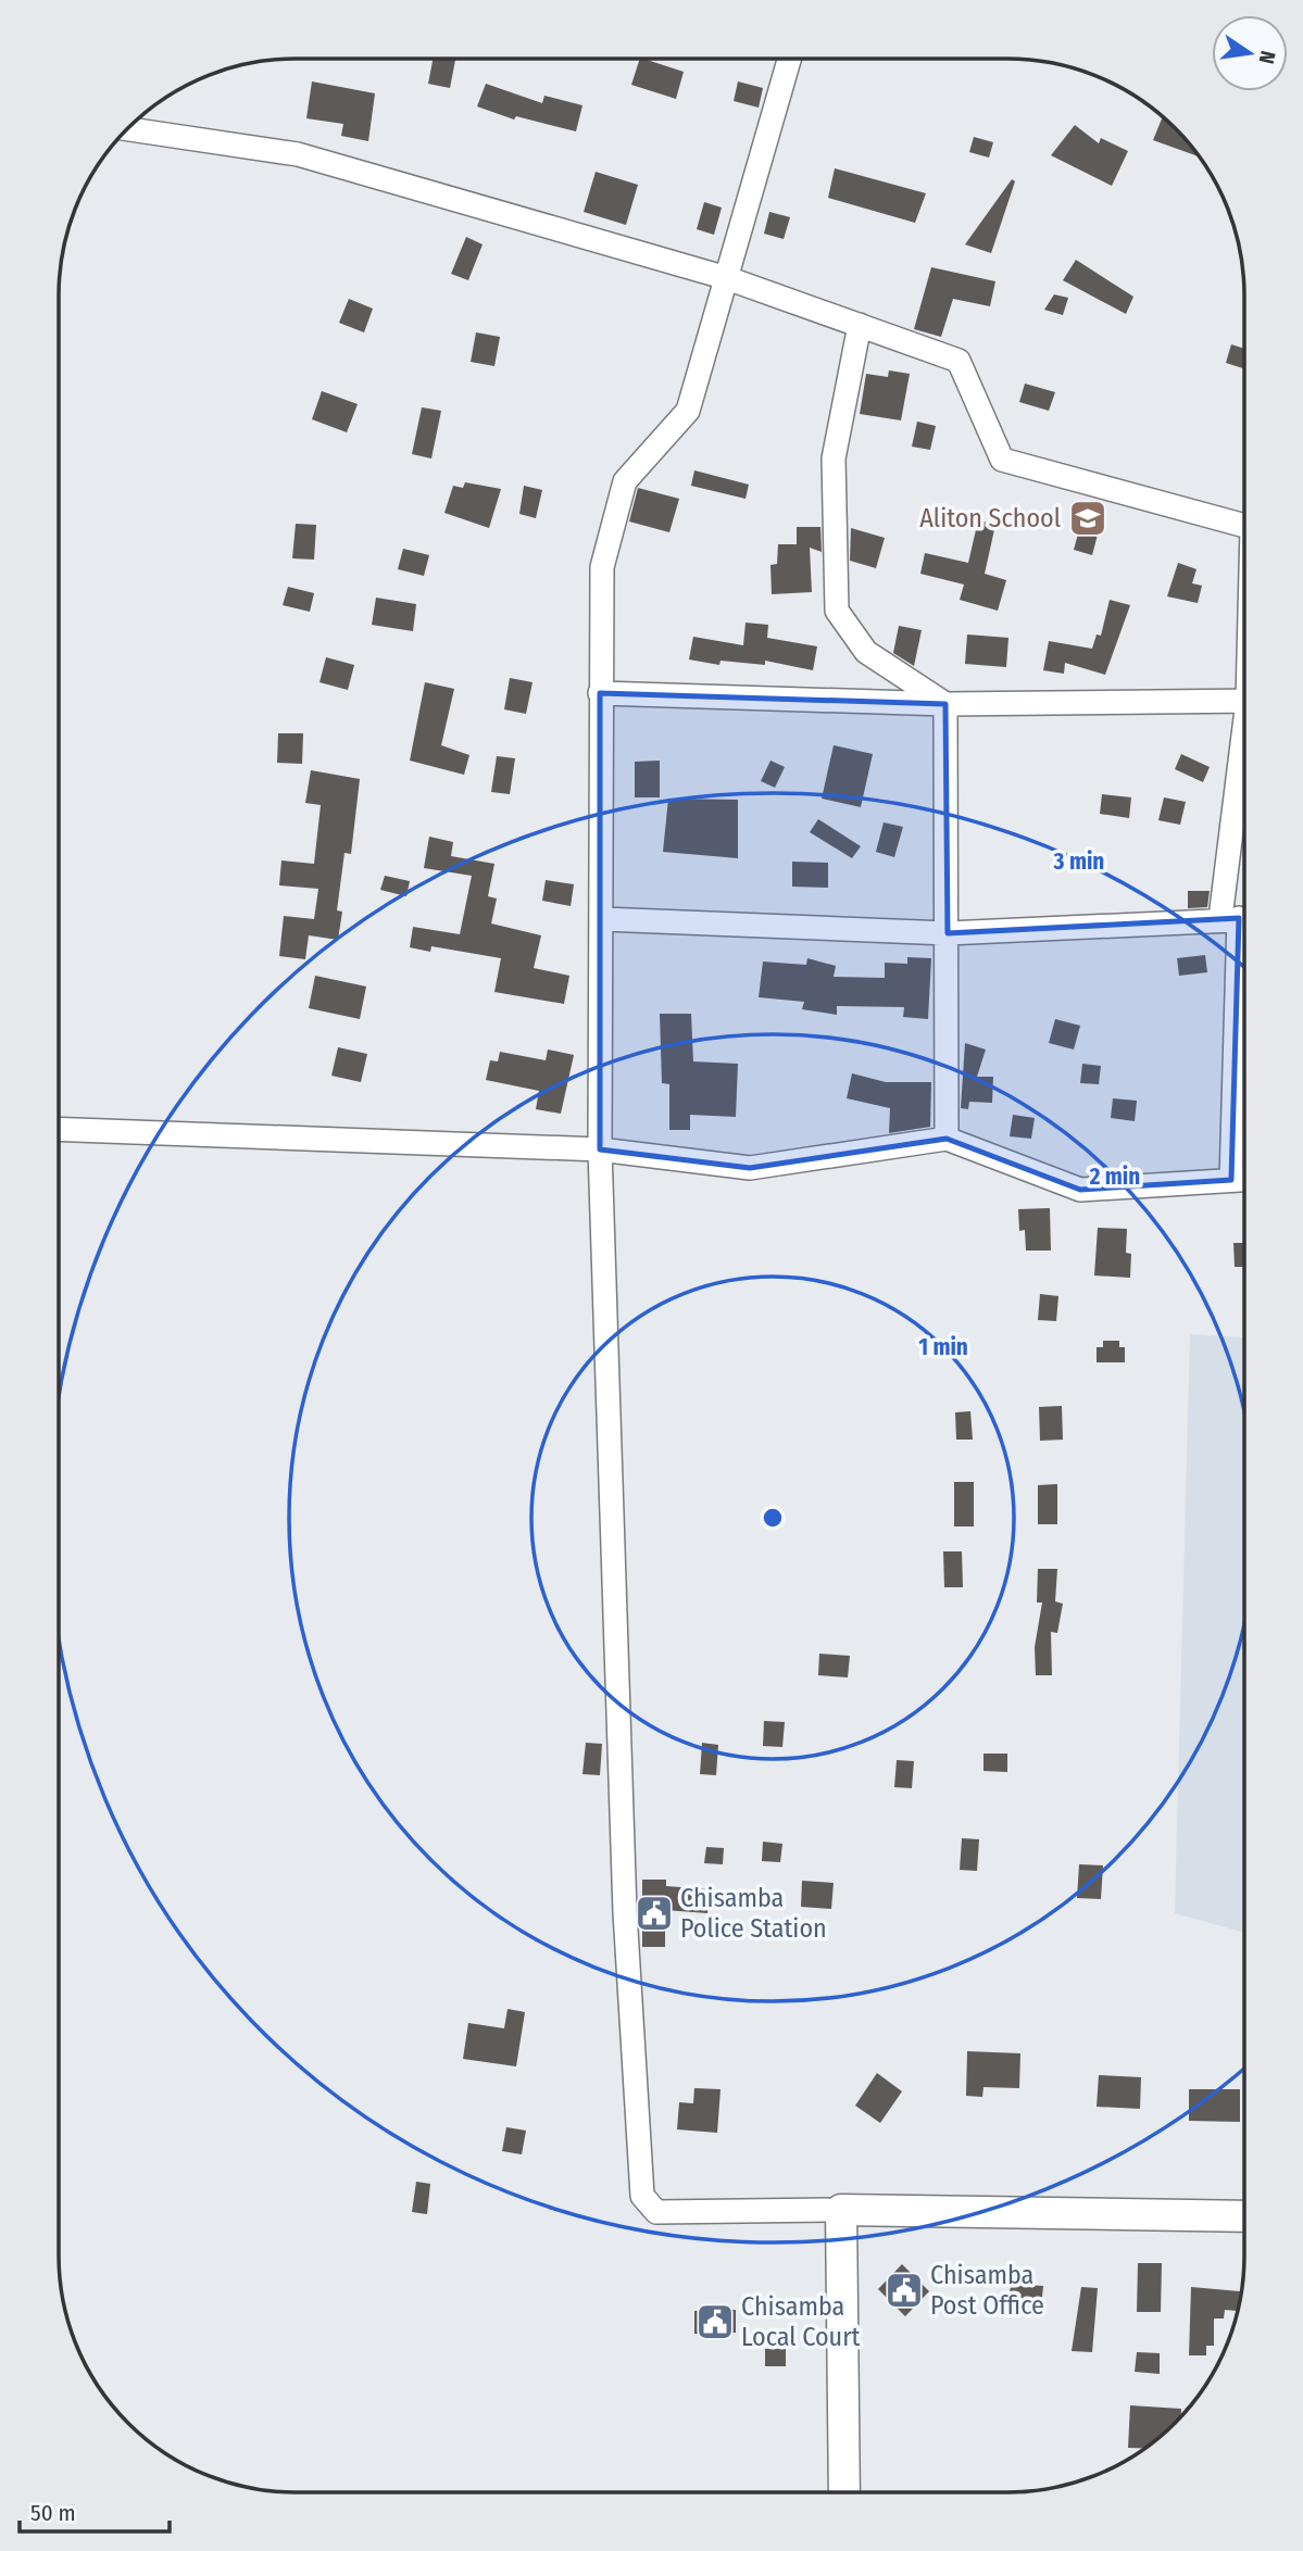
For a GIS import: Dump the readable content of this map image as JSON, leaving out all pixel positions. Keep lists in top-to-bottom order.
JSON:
{
  "places": {
    "school or university": ["Aliton School"],
    "public building": ["Chisamba Police Station", "Chisamba Post Office", "Chisamba Local Court"]
  },
  "scale_bar": "50 m",
  "north": "right",
  "rings": ["3 min", "2 min", "1 min"]
}
